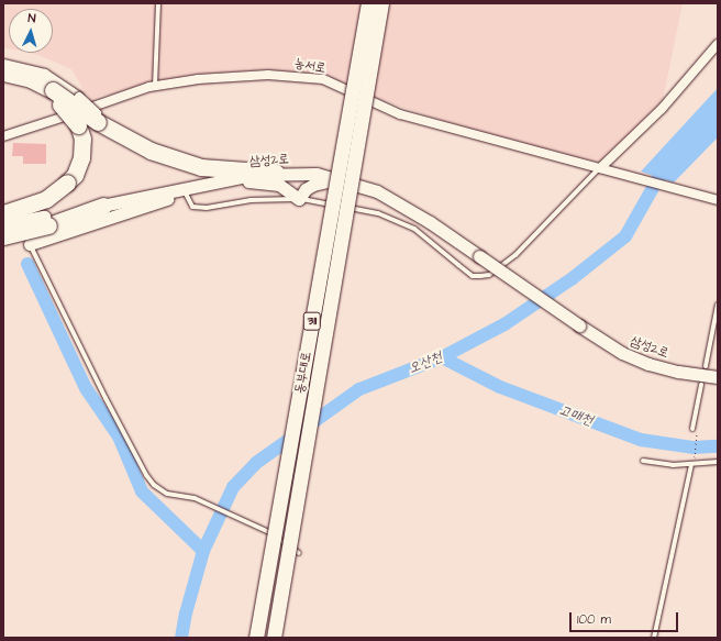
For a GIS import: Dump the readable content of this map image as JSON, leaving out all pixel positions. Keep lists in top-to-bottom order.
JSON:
{
  "streets": {
    "highway": ["311", "동부대로"],
    "main road": ["삼성2로"],
    "street": ["농서로"]
  },
  "water": ["오산천", "고매천"],
  "scale_bar": "100 m",
  "north": "top"
}
